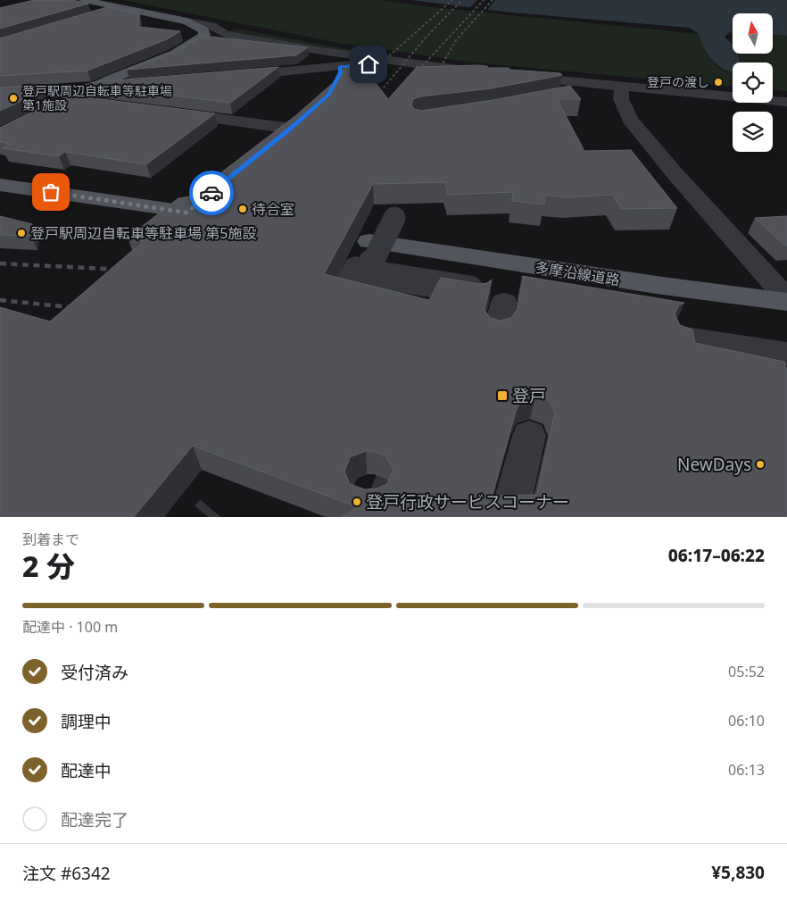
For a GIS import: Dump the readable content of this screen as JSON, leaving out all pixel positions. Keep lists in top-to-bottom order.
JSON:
{
  "streets": {
    "main road": ["多摩沿線道路"]
  },
  "places": {
    "other": [
      "登戸の渡し",
      "登戸駅周辺自転車等駐車場 第1施設",
      "待合室",
      "登戸駅周辺自転車等駐車場 第5施設",
      "NewDays",
      "登戸行政サービスコーナー"
    ],
    "transit": ["登戸"]
  },
  "north": "top",
  "page": {
    "heading": ["2 分", "到着まで", "06:17–06:22"],
    "panel": ["注文 #6342", "¥5,830"],
    "bar": "配達中 · 100 m",
    "list": [
      ["受付済み", "05:52"],
      ["調理中", "06:10"],
      ["配達中", "06:13"],
      "配達完了"
    ]
  }
}
